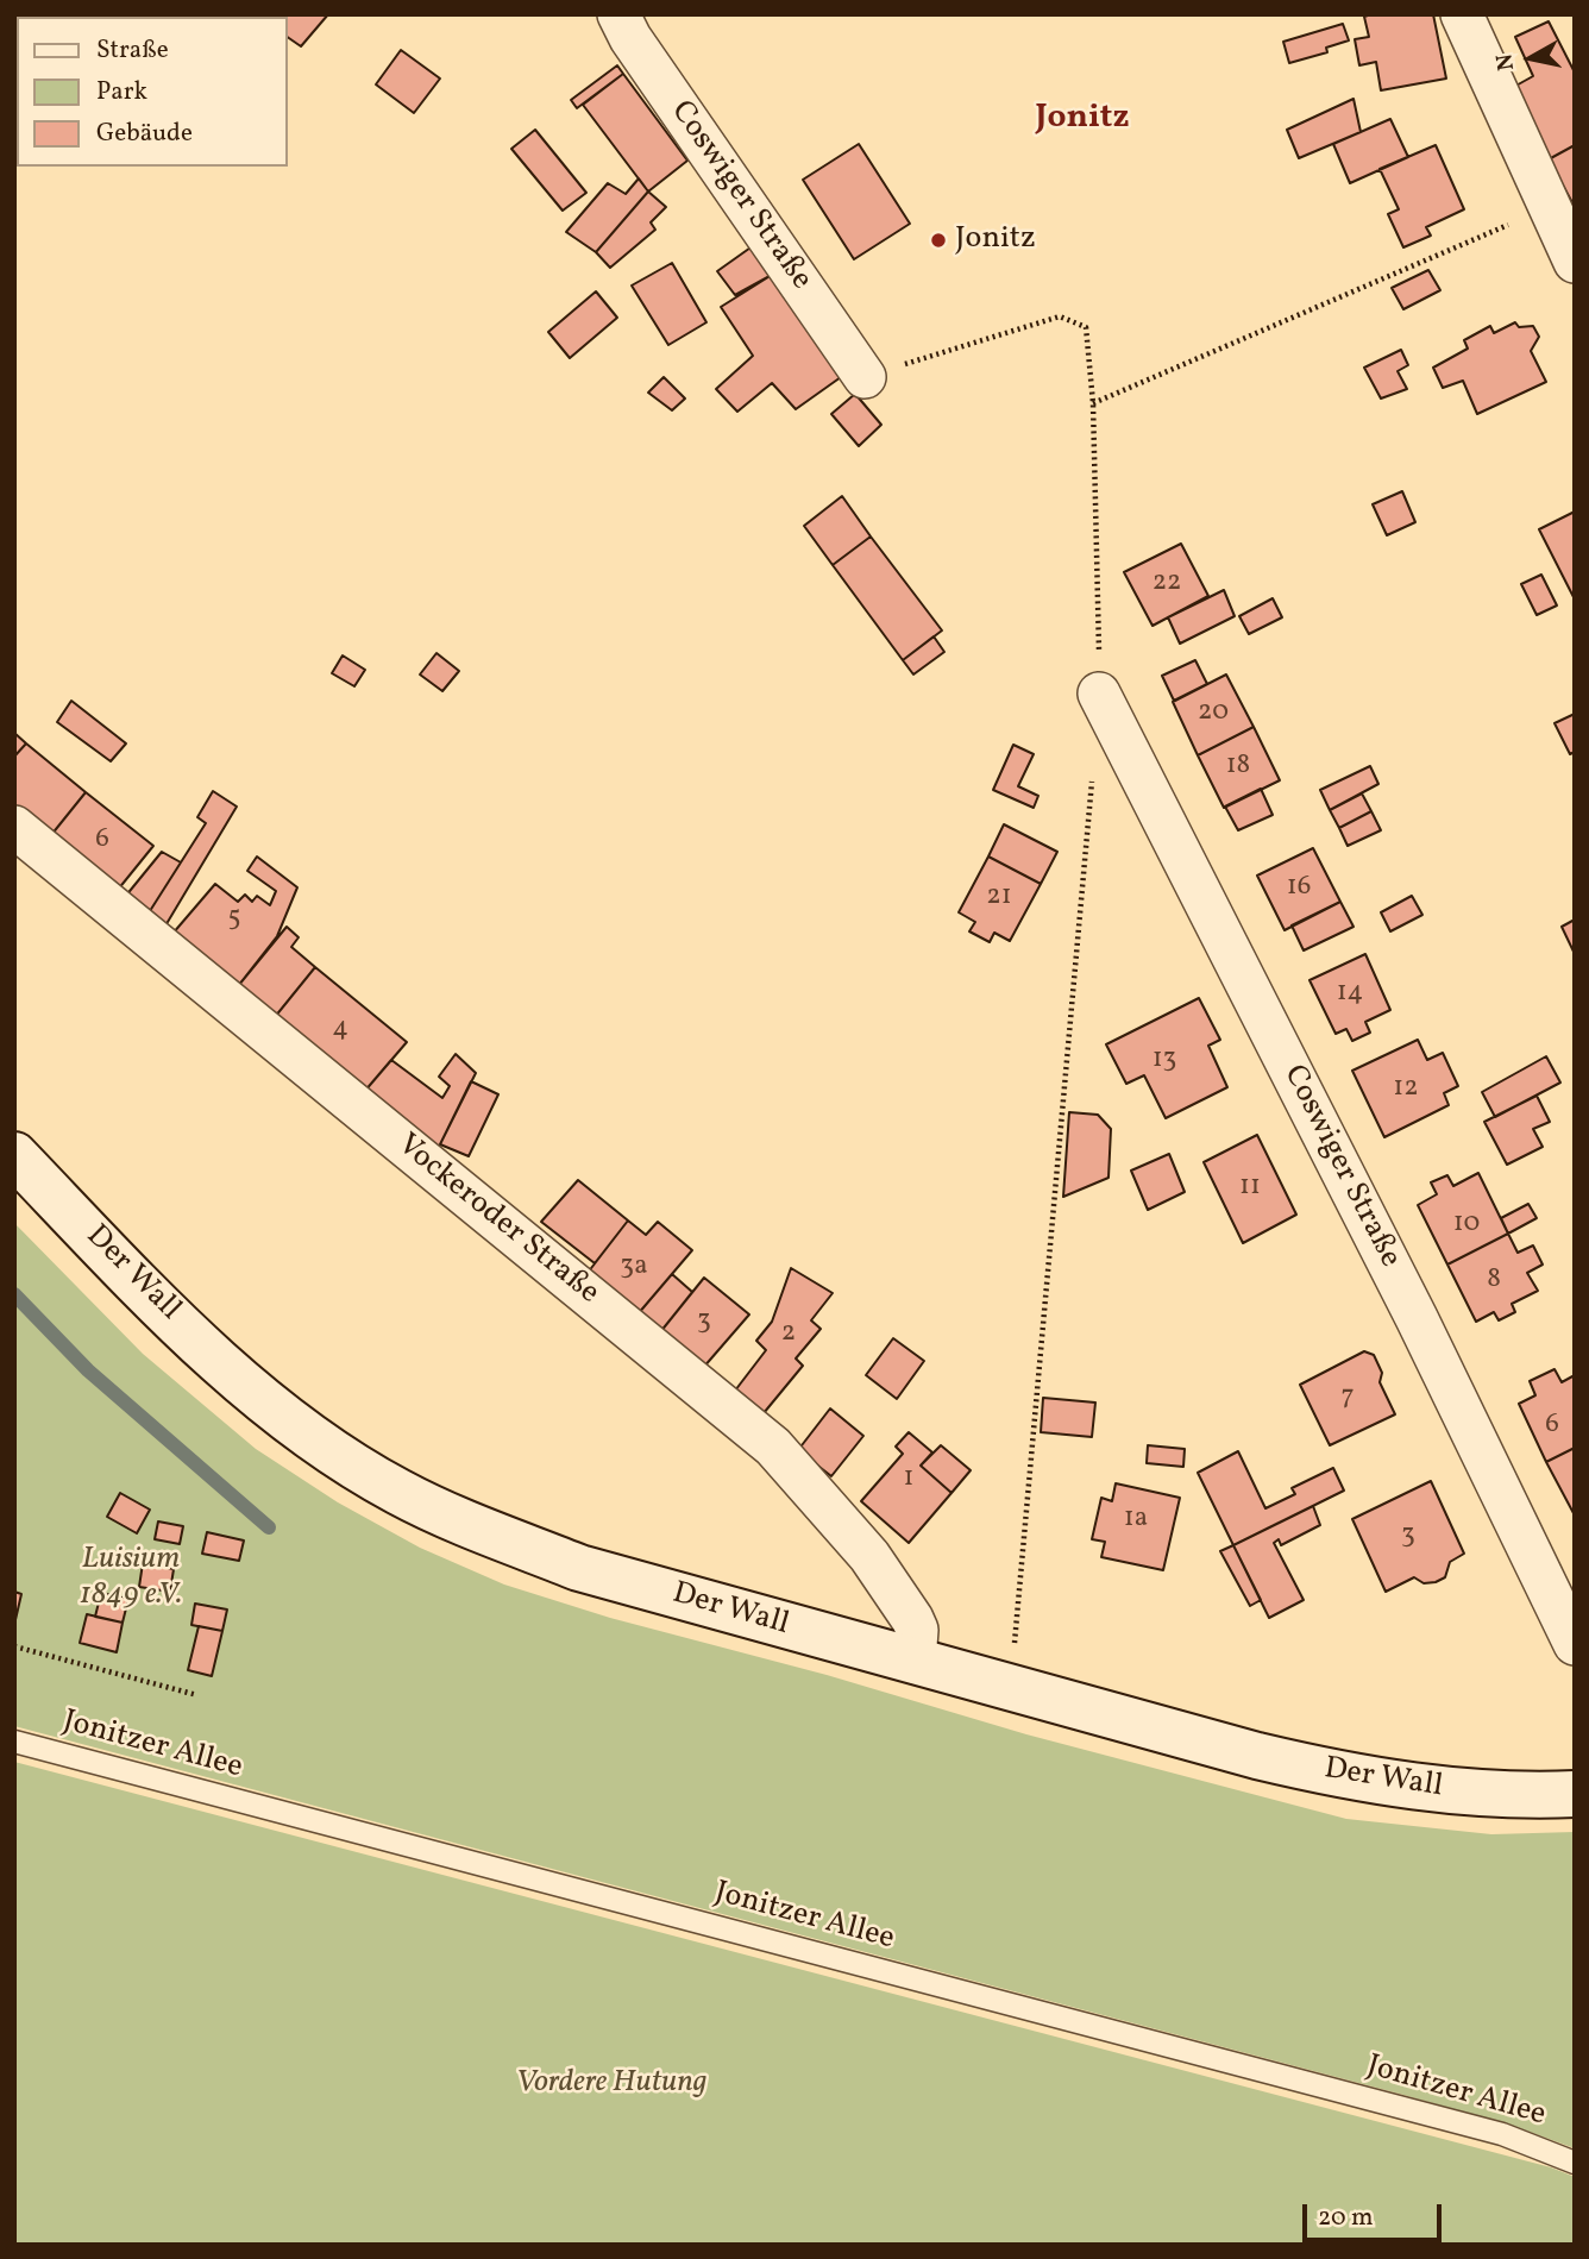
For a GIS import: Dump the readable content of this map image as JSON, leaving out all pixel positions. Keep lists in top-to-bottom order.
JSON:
{
  "streets": {
    "main road": ["Der Wall"],
    "street": ["Coswiger Straße", "Vockeroder Straße"],
    "lane": ["Jonitzer Allee"]
  },
  "crossings": [
    ["Vockeroder Straße", "Der Wall"]
  ],
  "districts": ["Jonitz"],
  "parks": ["Luisium 1849 e.V.", "Vordere Hutung"],
  "places": ["Jonitz"],
  "house_numbers": [
    "22",
    "20",
    "18",
    "6",
    "16",
    "21",
    "5",
    "14",
    "4",
    "13",
    "12",
    "11",
    "10",
    "3a",
    "8",
    "3",
    "2",
    "7",
    "6",
    "1",
    "1a",
    "3"
  ],
  "legend": ["Straße", "Park", "Gebäude"],
  "scale_bar": "20 m",
  "north": "left"
}
